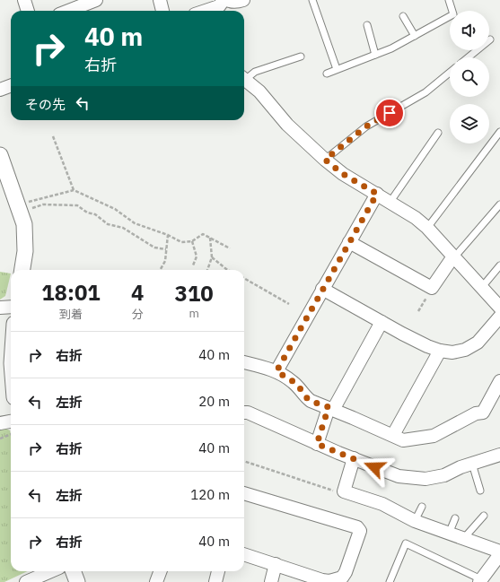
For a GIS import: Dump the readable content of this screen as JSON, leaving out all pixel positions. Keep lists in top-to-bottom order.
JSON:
{
  "page": {
    "turn": ["40 m", "右折"],
    "then": "その先",
    "eta": [
      "18:01",
      "到着",
      "4",
      "分",
      "310",
      "m"
    ],
    "list": [
      {
        "name": "右折",
        "value": "40 m"
      },
      {
        "name": "左折",
        "value": "20 m"
      },
      {
        "name": "右折",
        "value": "40 m"
      },
      {
        "name": "左折",
        "value": "120 m"
      },
      {
        "name": "右折",
        "value": "40 m"
      }
    ]
  }
}
